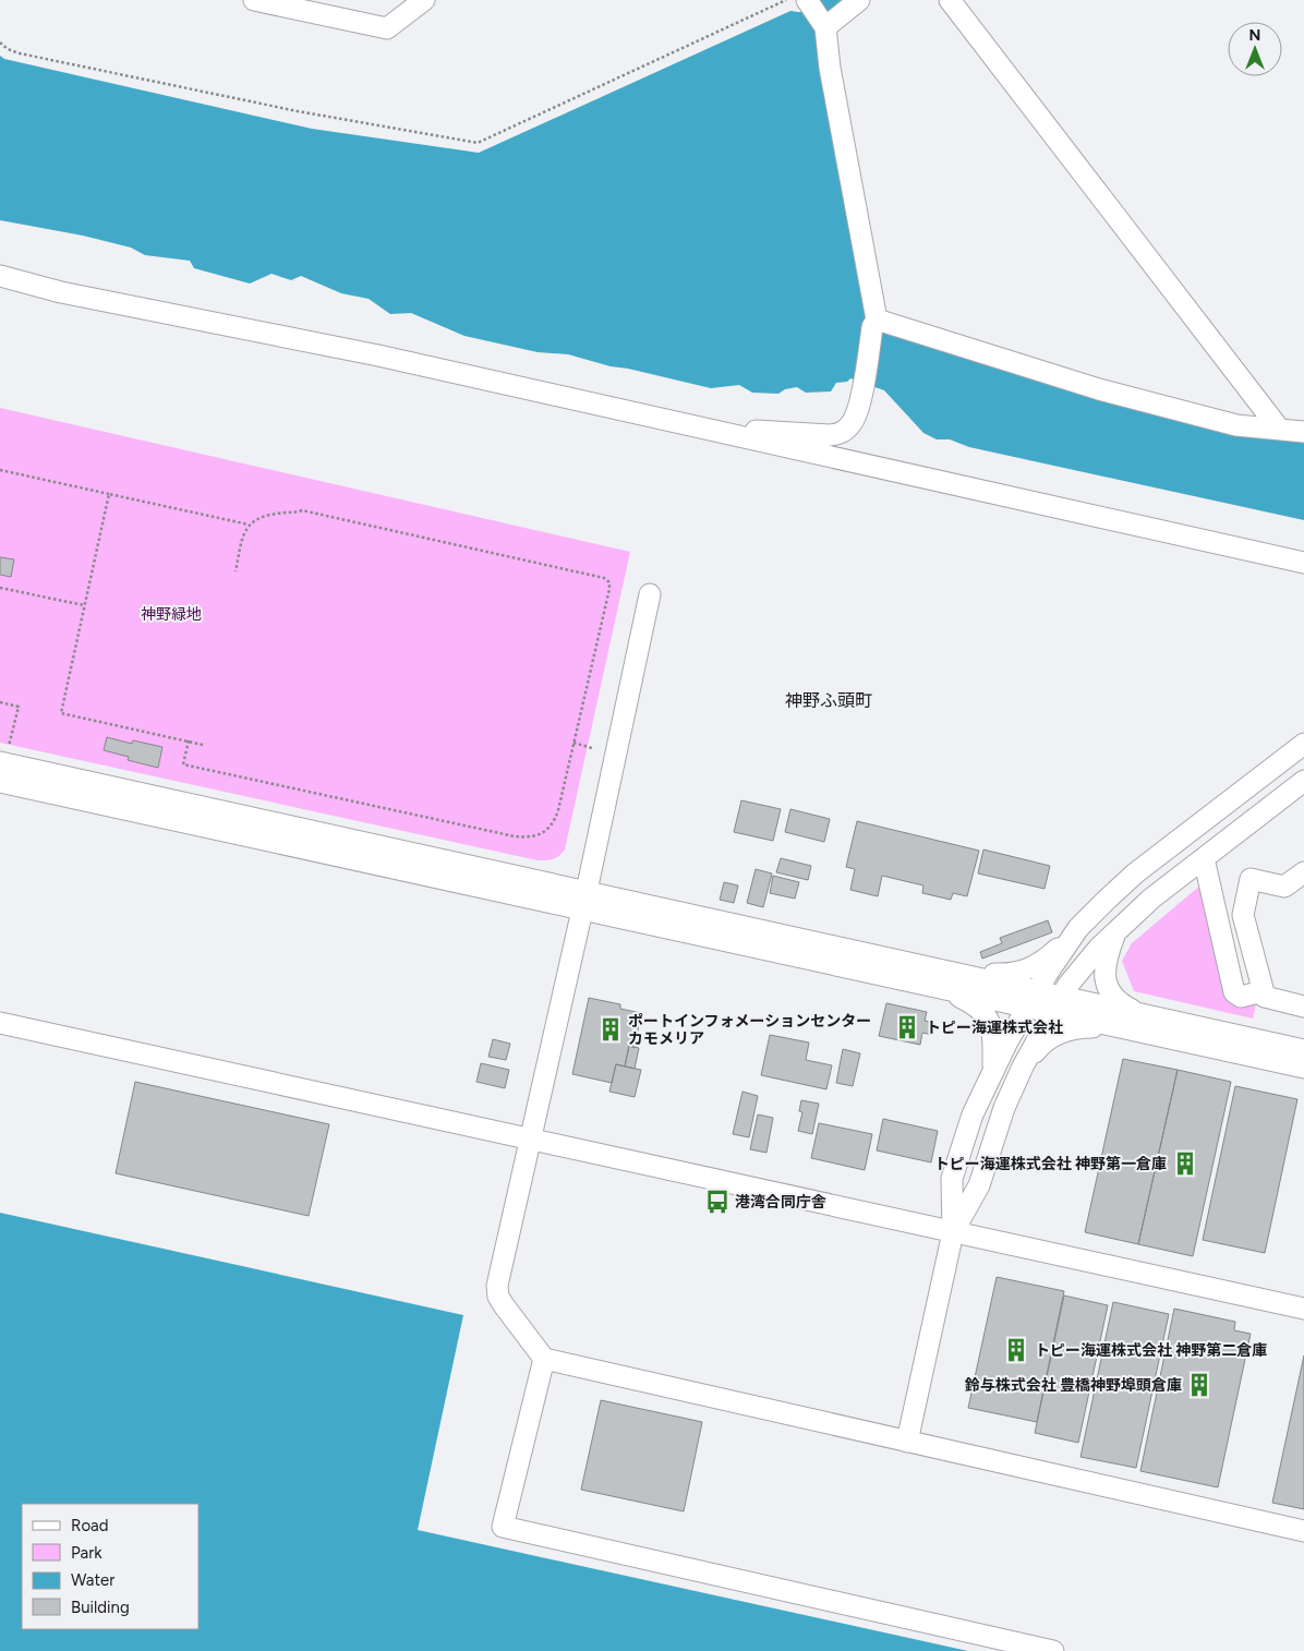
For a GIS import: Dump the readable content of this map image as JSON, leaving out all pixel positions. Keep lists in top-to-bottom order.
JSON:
{
  "districts": ["神野ふ頭町"],
  "parks": ["神野緑地"],
  "places": {
    "building": [
      "トピー海運株式会社",
      "ポートインフォメーションセンター カモメリア",
      "トピー海運株式会社 神野第一倉庫",
      "トピー海運株式会社 神野第二倉庫",
      "鈴与株式会社 豊橋神野埠頭倉庫"
    ],
    "bus stop": ["港湾合同庁舎"]
  },
  "legend": [
    "Road",
    "Park",
    "Water",
    "Building"
  ],
  "north": "top"
}
